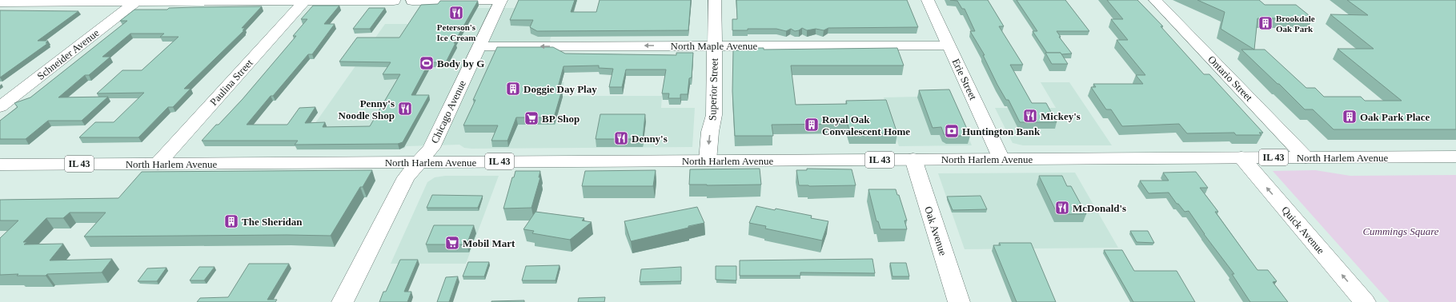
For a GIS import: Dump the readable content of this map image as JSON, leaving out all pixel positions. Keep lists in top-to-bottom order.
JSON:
{
  "streets": {
    "street": [
      "North Maple Avenue",
      "Schneider Avenue",
      "Ontario Street",
      "Erie Street",
      "Paulina Street",
      "Superior Street",
      "Chicago Avenue",
      "IL 43",
      "North Harlem Avenue",
      "Quick Avenue",
      "Oak Avenue"
    ]
  },
  "crossings": [
    ["North Maple Avenue", "Erie Street"],
    ["North Maple Avenue", "Superior Street"],
    ["North Maple Avenue", "Chicago Avenue"],
    ["Ontario Street", "North Harlem Avenue"],
    ["Erie Street", "North Harlem Avenue"],
    ["Paulina Street", "North Harlem Avenue"],
    ["Superior Street", "North Harlem Avenue"],
    ["Chicago Avenue", "North Harlem Avenue"],
    ["North Harlem Avenue", "Quick Avenue"],
    ["North Harlem Avenue", "Oak Avenue"]
  ],
  "one_way": ["North Maple Avenue", "Superior Street", "Quick Avenue"],
  "parks": ["Cummings Square"],
  "places": {
    "restaurant": [
      "Peterson's Ice Cream",
      "Penny's Noodle Shop",
      "Mickey's",
      "Denny's",
      "McDonald's"
    ],
    "building": [
      "Brookdale Oak Park",
      "Doggie Day Play",
      "Oak Park Place",
      "Royal Oak Convalescent Home",
      "The Sheridan"
    ],
    "sports": ["Body by G"],
    "supermarket": ["BP Shop", "Mobil Mart"],
    "bank": ["Huntington Bank"]
  }
}
